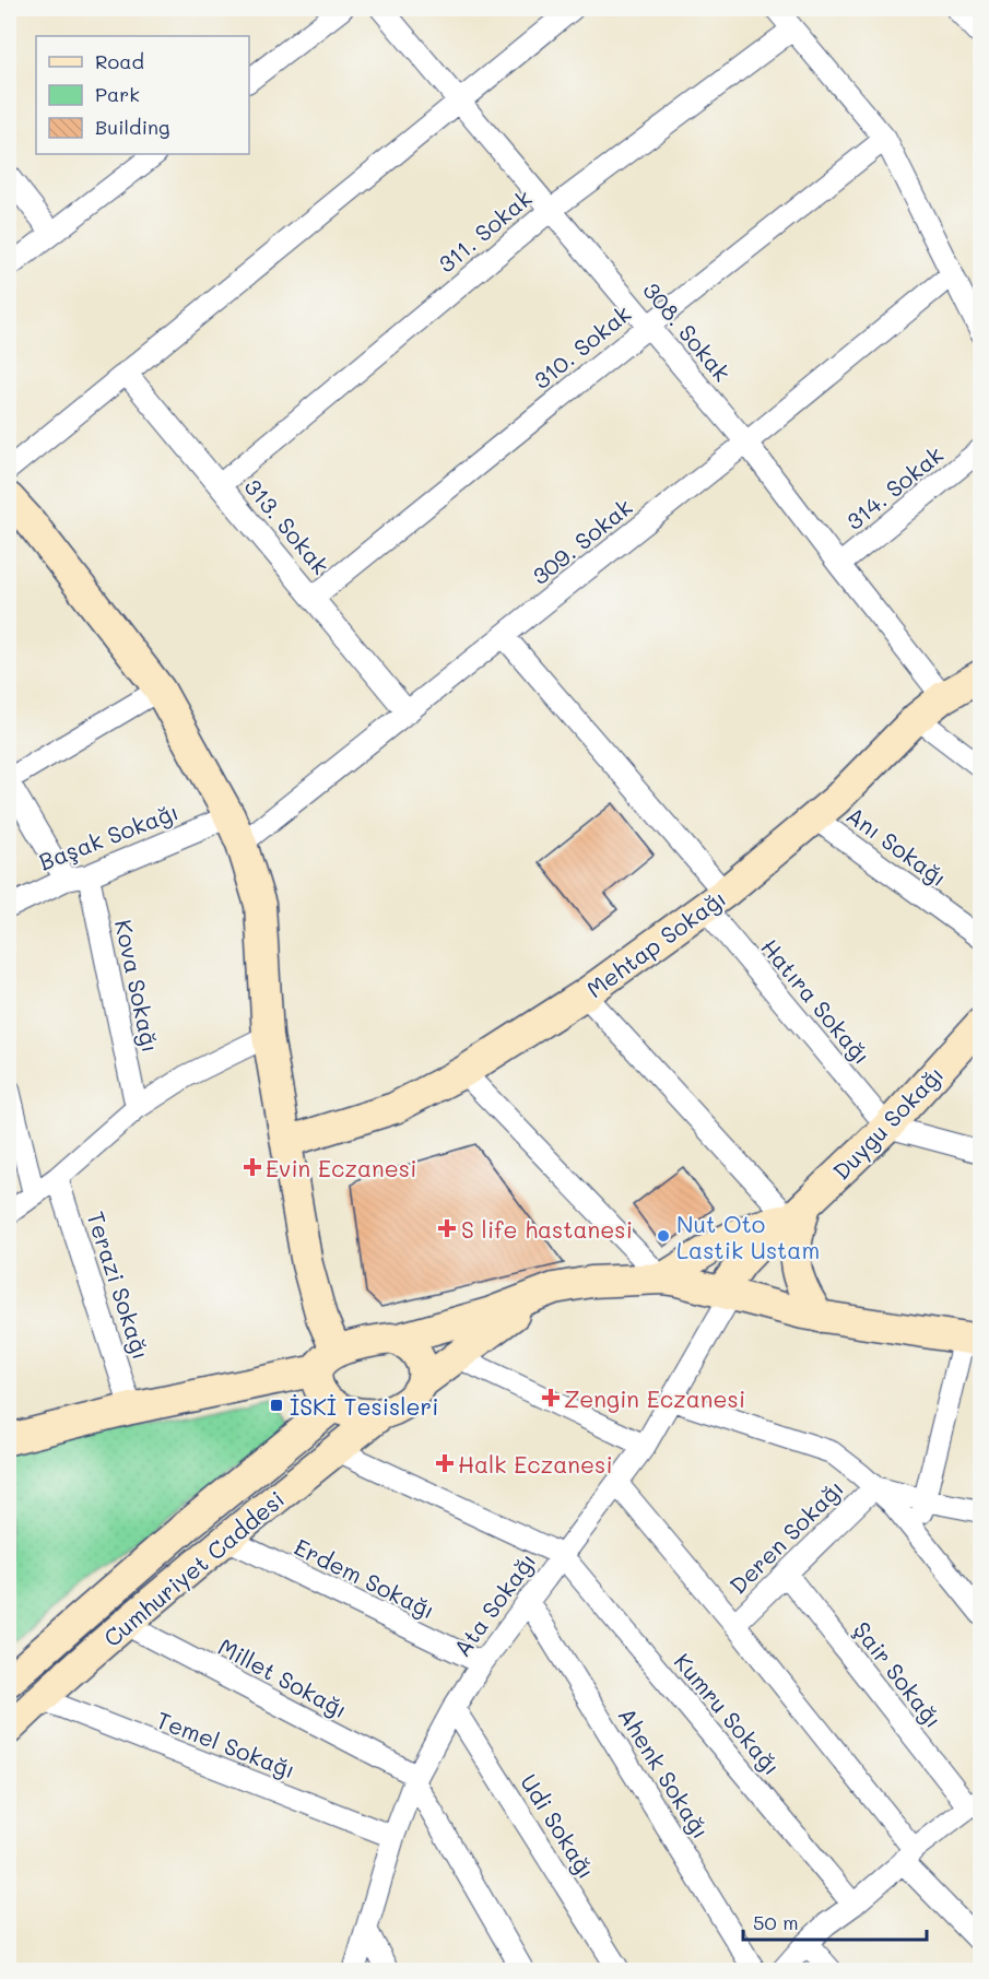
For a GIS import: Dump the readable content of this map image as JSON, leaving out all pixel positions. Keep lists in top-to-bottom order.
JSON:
{
  "streets": {
    "main road": ["Mehtap Sokağı", "Duygu Sokağı", "Cumhuriyet Caddesi"],
    "street": [
      "311. Sokak",
      "308. Sokak",
      "310. Sokak",
      "314. Sokak",
      "313. Sokak",
      "309. Sokak",
      "Başak Sokağı",
      "Anı Sokağı",
      "Kova Sokağı",
      "Hatıra Sokağı",
      "Terazi Sokağı",
      "Deren Sokağı",
      "Erdem Sokağı",
      "Ata Sokağı",
      "Şair Sokağı",
      "Millet Sokağı",
      "Kumru Sokağı",
      "Temel Sokağı",
      "Ahenk Sokağı",
      "Udi Sokağı"
    ]
  },
  "crossings": [
    ["311. Sokak", "308. Sokak"],
    ["311. Sokak", "313. Sokak"],
    ["308. Sokak", "310. Sokak"],
    ["308. Sokak", "314. Sokak"],
    ["308. Sokak", "309. Sokak"],
    ["308. Sokak", "Mehtap Sokağı"],
    ["310. Sokak", "313. Sokak"],
    ["313. Sokak", "309. Sokak"],
    ["309. Sokak", "Başak Sokağı"],
    ["309. Sokak", "Hatıra Sokağı"],
    ["Başak Sokağı", "Kova Sokağı"],
    ["Anı Sokağı", "Mehtap Sokağı"],
    ["Mehtap Sokağı", "Hatıra Sokağı"],
    ["Hatıra Sokağı", "Duygu Sokağı"],
    ["Duygu Sokağı", "Ata Sokağı"],
    ["Deren Sokağı", "Şair Sokağı"],
    ["Cumhuriyet Caddesi", "Erdem Sokağı"],
    ["Cumhuriyet Caddesi", "Millet Sokağı"],
    ["Cumhuriyet Caddesi", "Temel Sokağı"],
    ["Erdem Sokağı", "Ata Sokağı"],
    ["Ata Sokağı", "Millet Sokağı"],
    ["Ata Sokağı", "Kumru Sokağı"],
    ["Ata Sokağı", "Temel Sokağı"],
    ["Ata Sokağı", "Ahenk Sokağı"],
    ["Ata Sokağı", "Udi Sokağı"]
  ],
  "places": {
    "health": [
      "Evin Eczanesi",
      "S life hastanesi",
      "Zengin Eczanesi",
      "Halk Eczanesi"
    ],
    "other": ["Nut Oto Lastik Ustam"],
    "transit": ["İSKİ Tesisleri"]
  },
  "legend": ["Road", "Park", "Building"],
  "scale_bar": "50 m"
}
